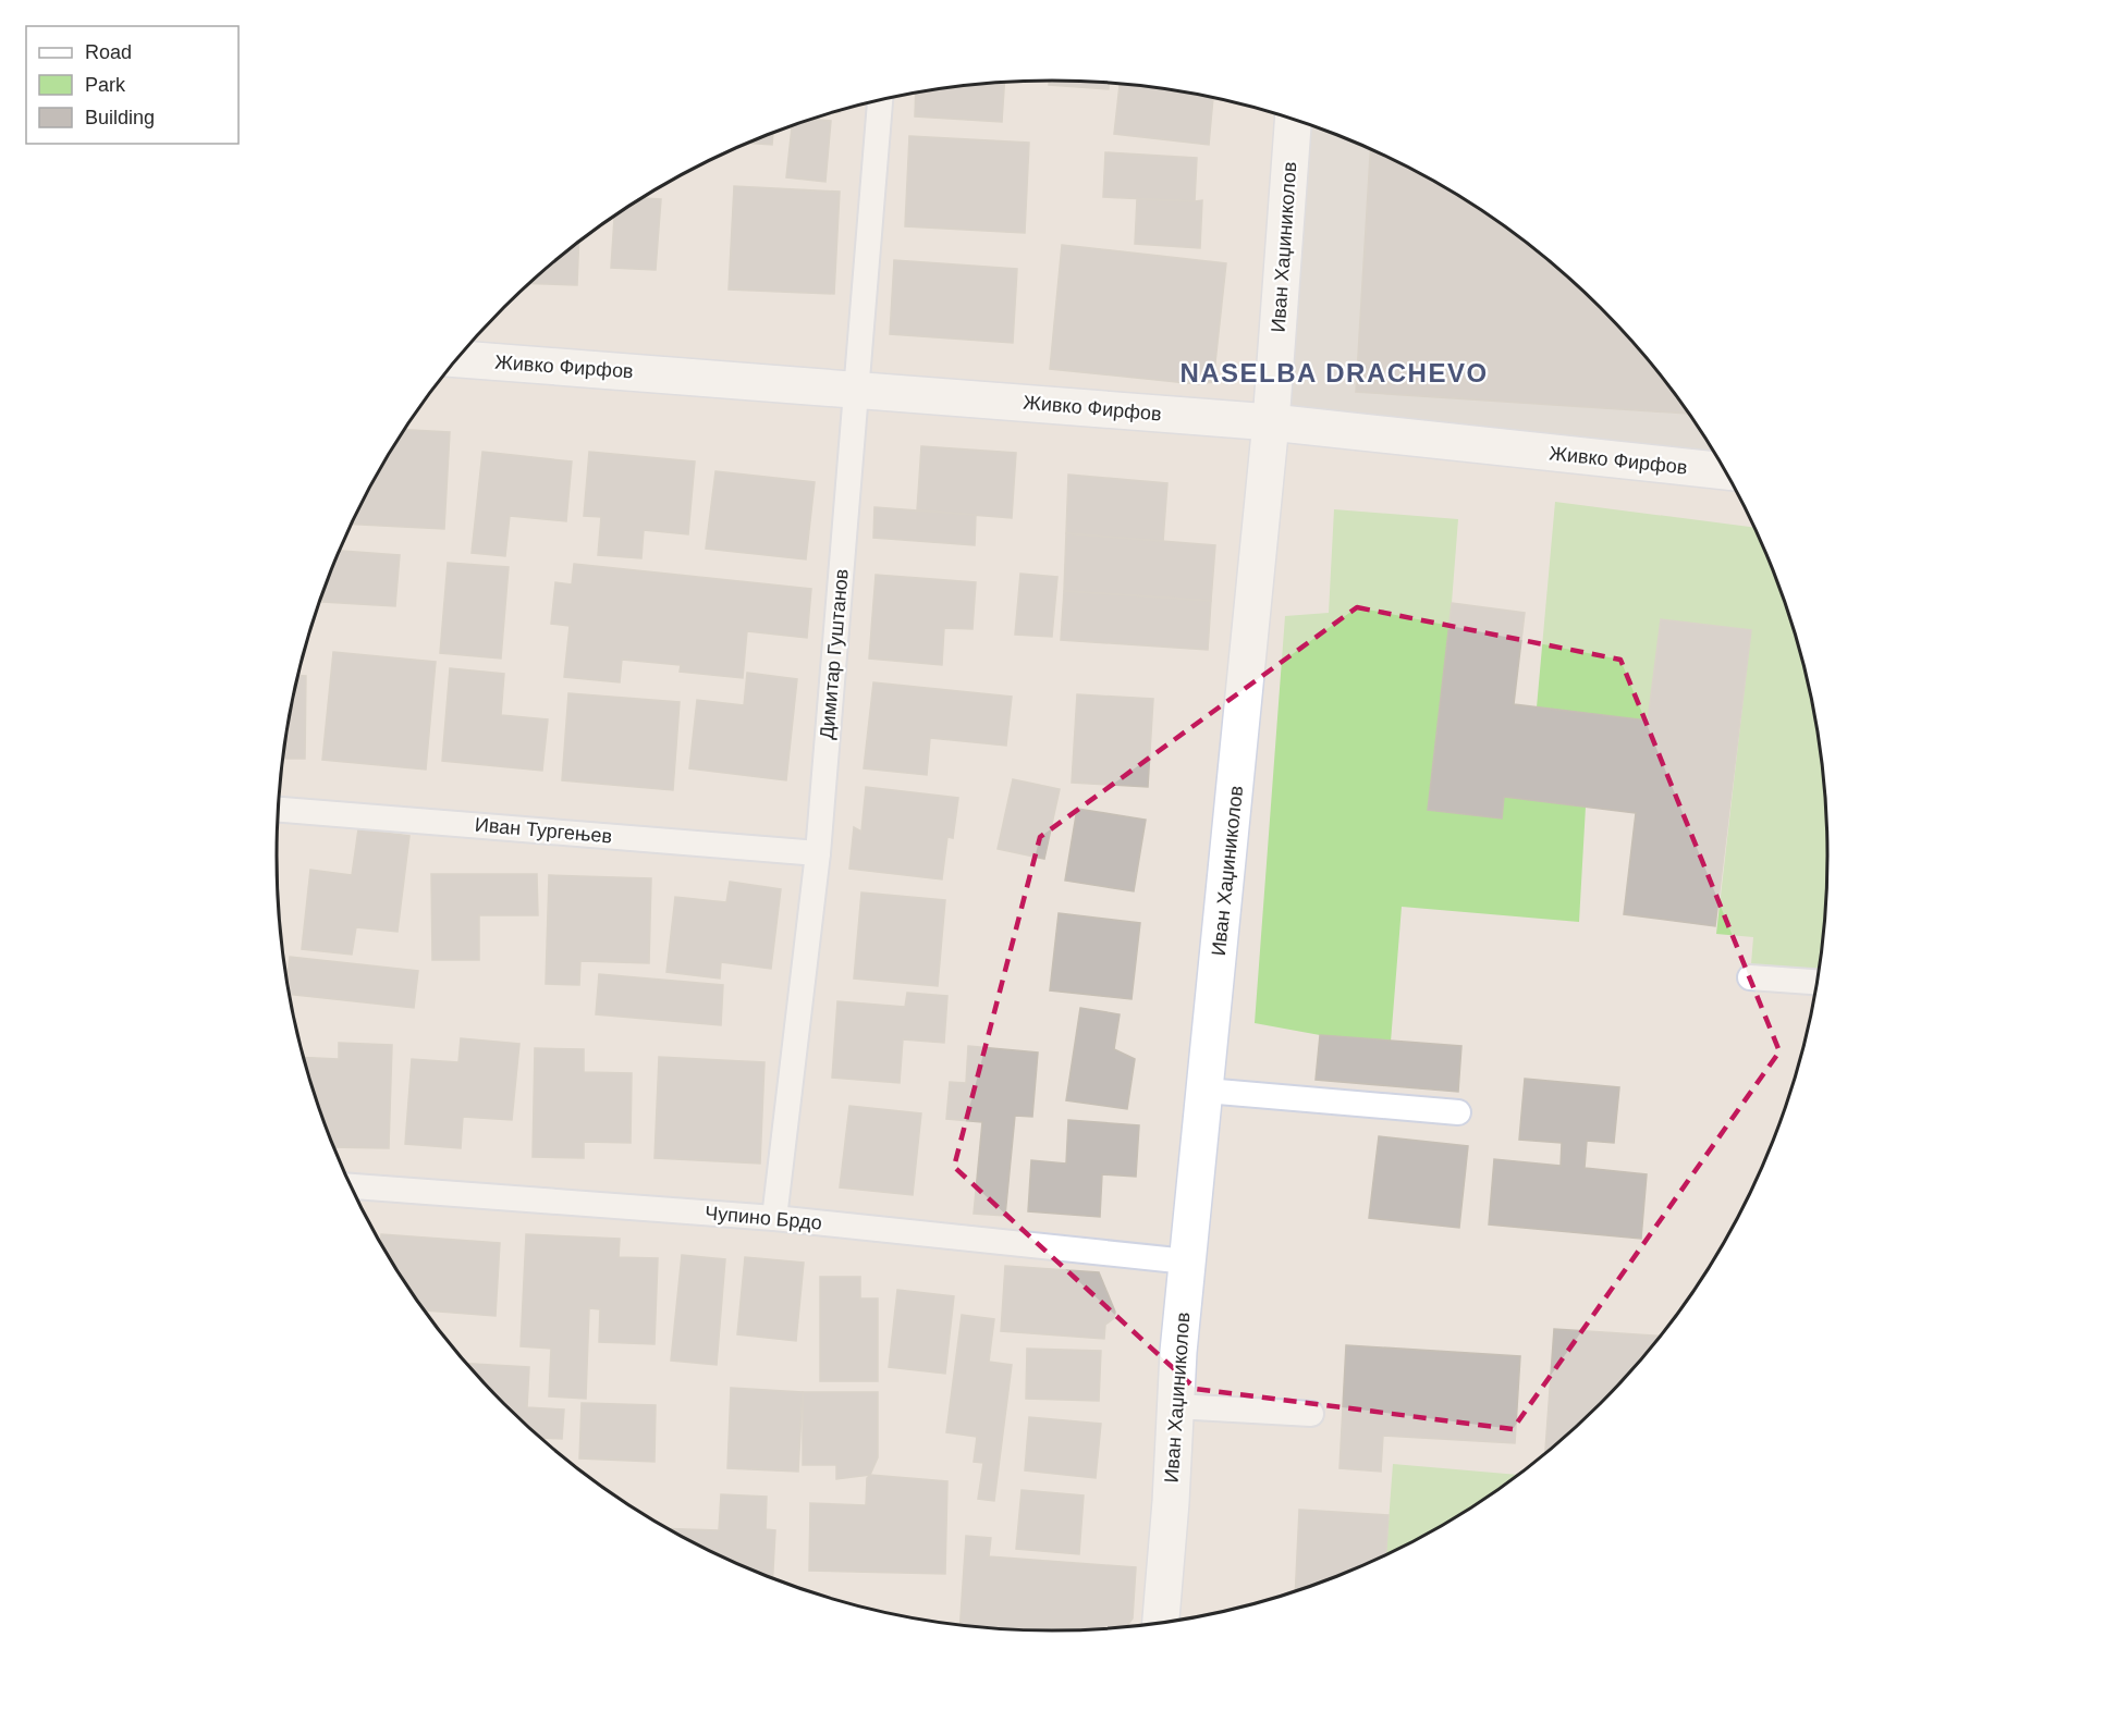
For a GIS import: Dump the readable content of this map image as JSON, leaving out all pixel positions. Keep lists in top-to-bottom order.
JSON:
{
  "streets": {
    "street": ["Иван Хаџиниколов", "Живко Фирфов"],
    "lane": ["Димитар Гуштанов", "Иван Тургењев", "Чупино Брдо"]
  },
  "crossings": [
    ["Иван Хаџиниколов", "Живко Фирфов"],
    ["Иван Хаџиниколов", "Чупино Брдо"],
    ["Живко Фирфов", "Димитар Гуштанов"],
    ["Димитар Гуштанов", "Иван Тургењев"],
    ["Димитар Гуштанов", "Чупино Брдо"]
  ],
  "districts": ["NASELBA DRACHEVO"],
  "legend": ["Road", "Park", "Building"]
}
